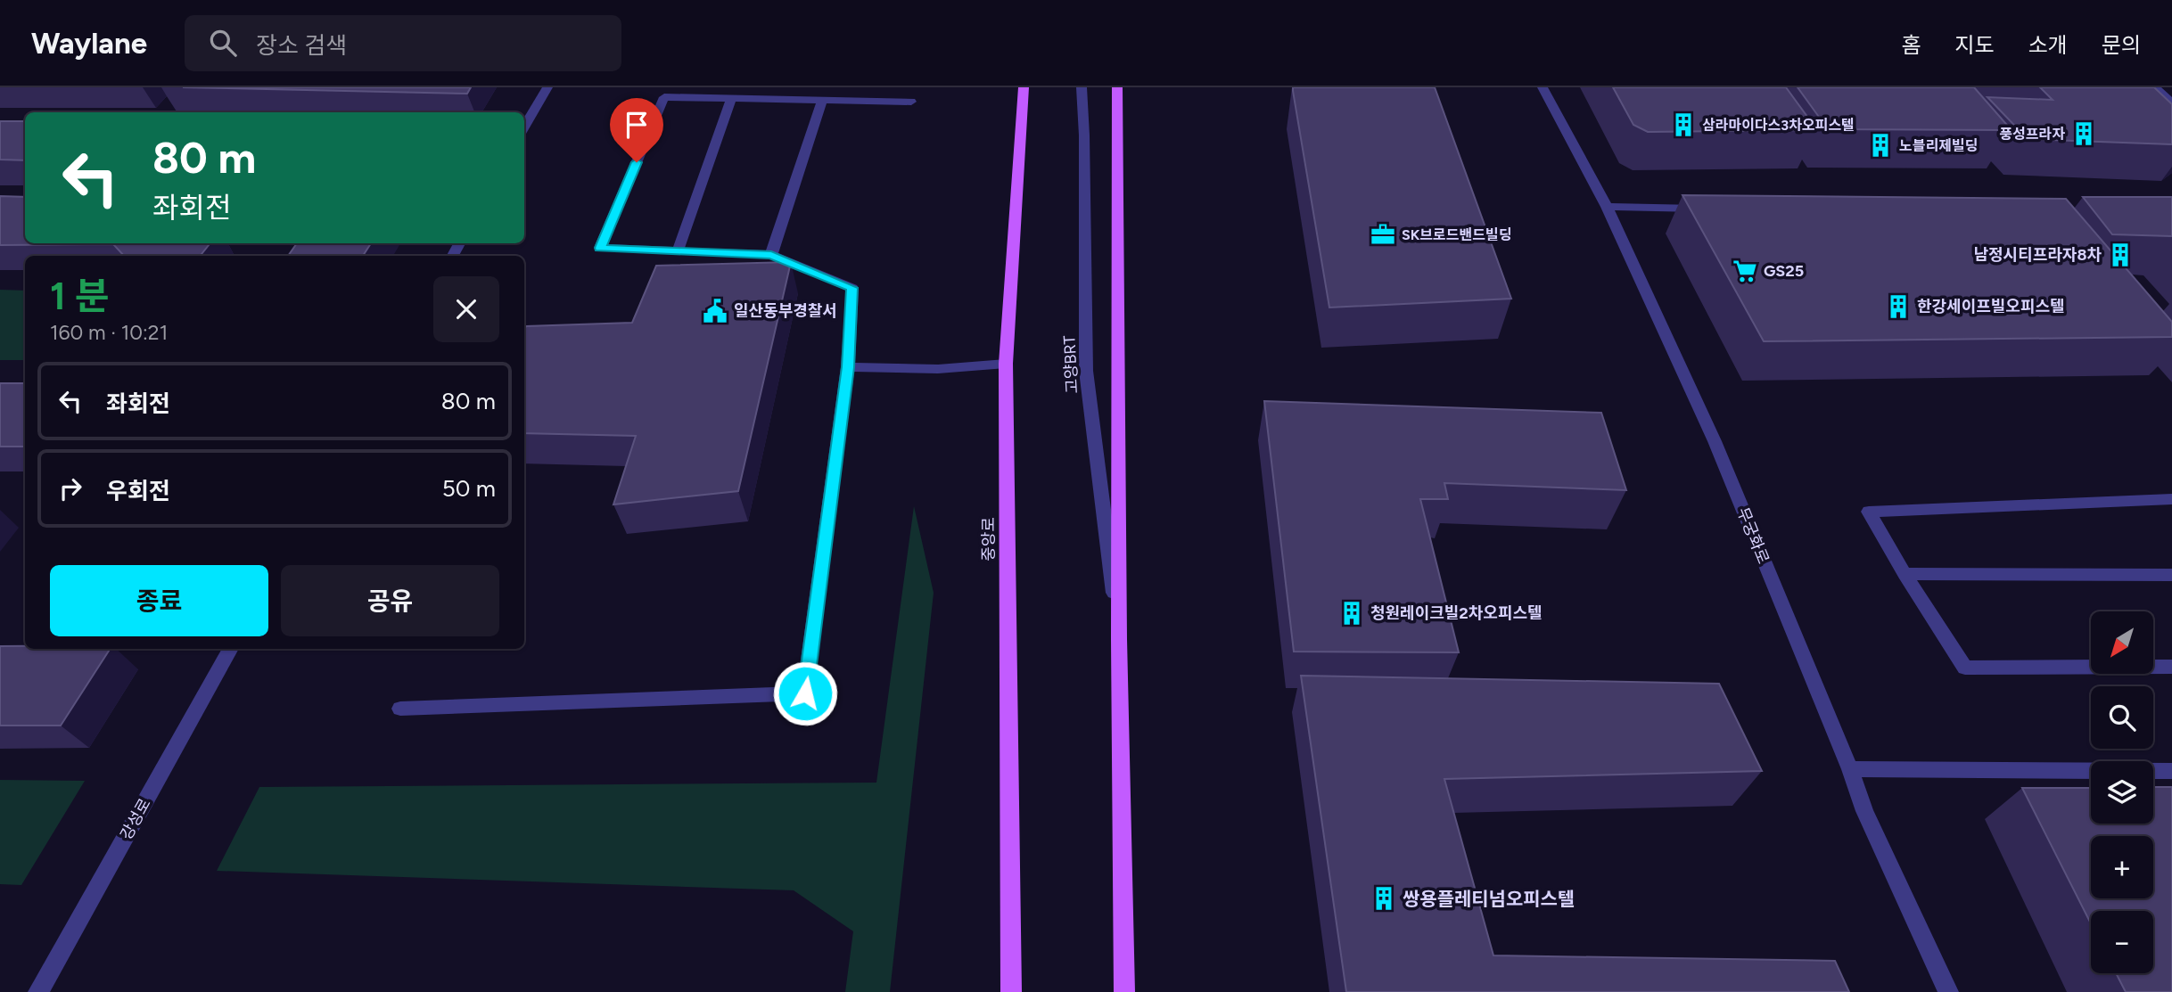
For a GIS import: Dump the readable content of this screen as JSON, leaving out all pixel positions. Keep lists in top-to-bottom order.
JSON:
{
  "streets": {
    "main road": ["중앙로"],
    "street": ["고양BRT", "무궁화로", "강성로"]
  },
  "places": {
    "building": [
      "삼라마이다스3차오피스텔",
      "풍성프라자",
      "노블리제빌딩",
      "남정시티프라자8차",
      "한강세이프빌오피스텔",
      "청원레이크빌2차오피스텔",
      "쌍용플레티넘오피스텔"
    ],
    "office": ["SK브로드밴드빌딩"],
    "supermarket": ["GS25"],
    "public building": ["일산동부경찰서"]
  },
  "north": "bottom left",
  "page": {
    "header": "Waylane",
    "search": "장소 검색",
    "nav": [
      "홈",
      "지도",
      "소개",
      "문의"
    ],
    "turn": ["80 m", "좌회전"],
    "heading": ["1 분", "160 m · 10:21"],
    "list": [
      {
        "name": "좌회전",
        "value": "80 m"
      },
      {
        "name": "우회전",
        "value": "50 m"
      }
    ],
    "buttons": ["종료", "공유"],
    "map_buttons": ["+", "−"]
  }
}
